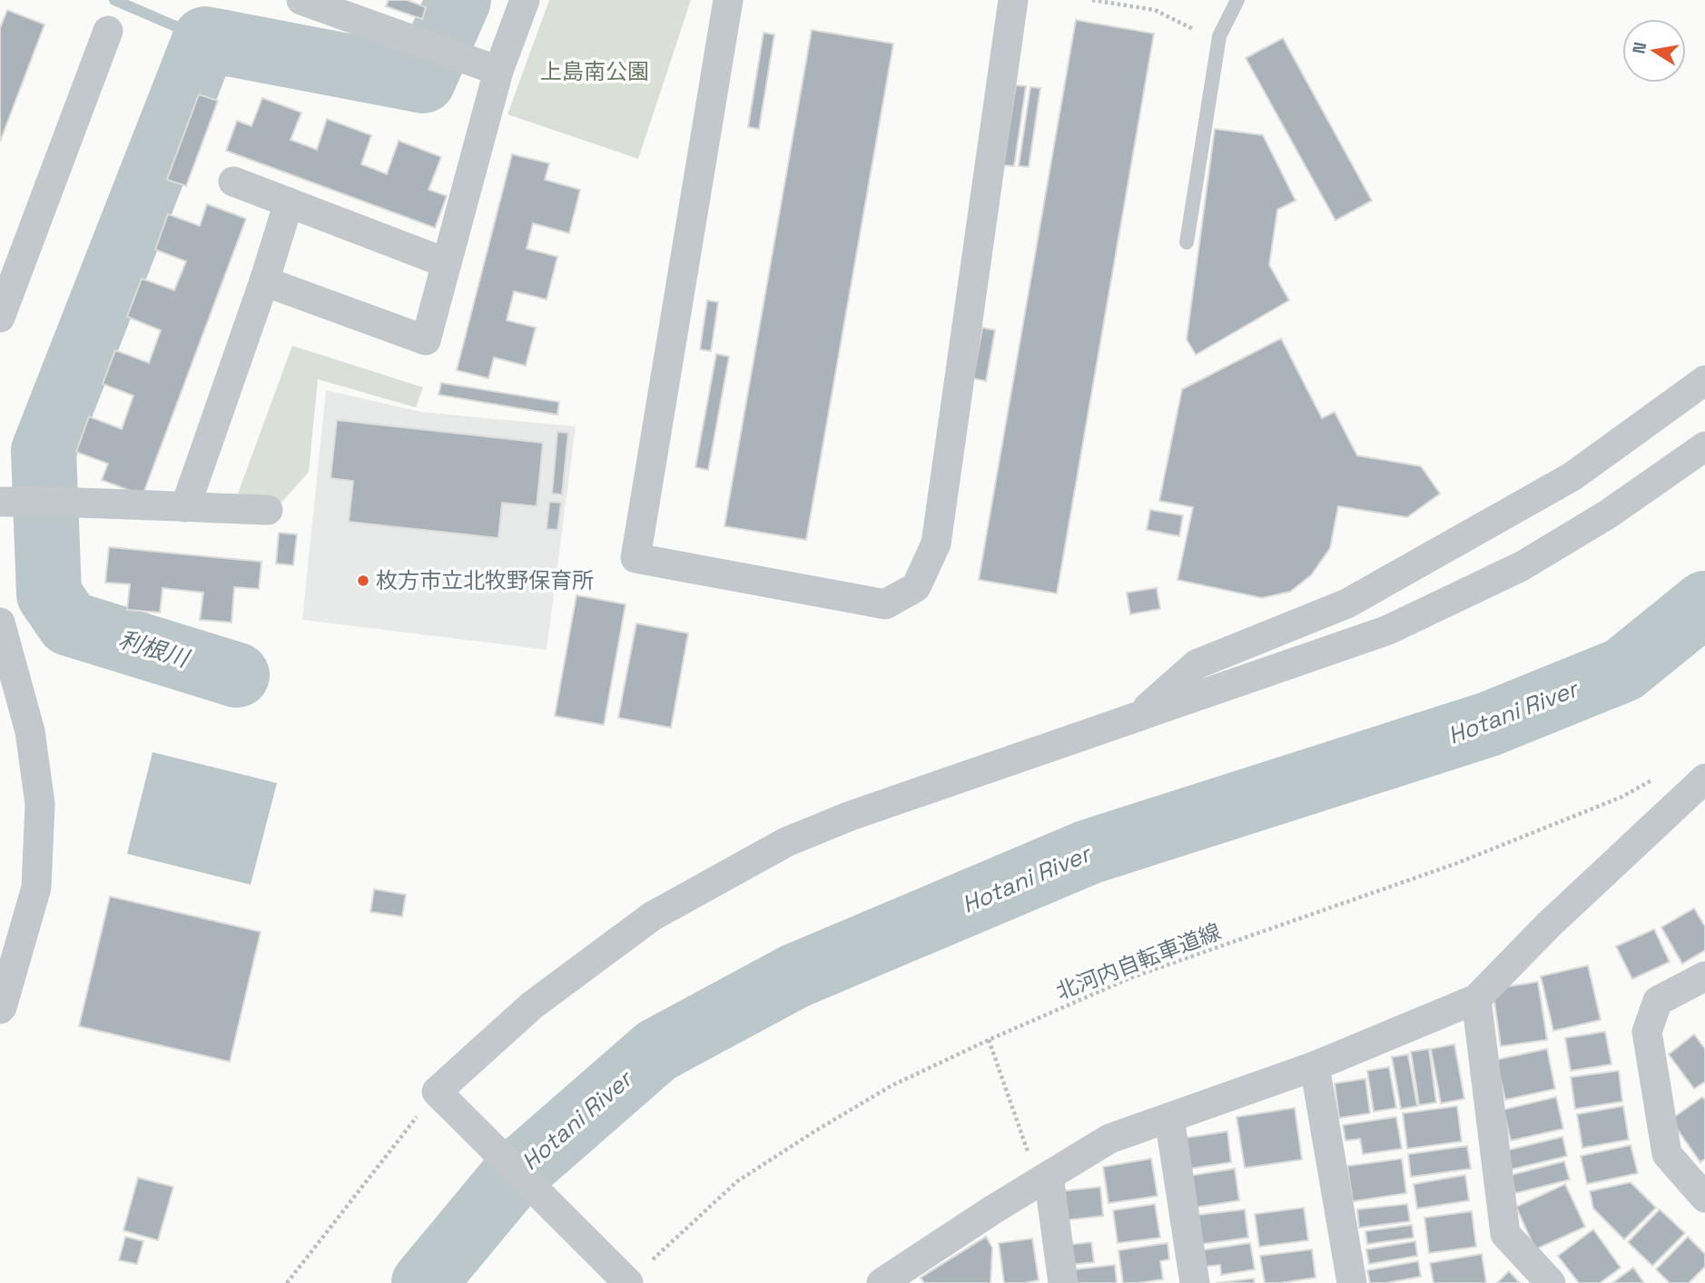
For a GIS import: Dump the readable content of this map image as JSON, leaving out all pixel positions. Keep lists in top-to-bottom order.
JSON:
{
  "streets": {
    "path": ["北河内自転車道線"]
  },
  "water": ["利根川", "Hotani River"],
  "parks": ["上島南公園"],
  "places": ["枚方市立北牧野保育所"],
  "north": "left"
}
